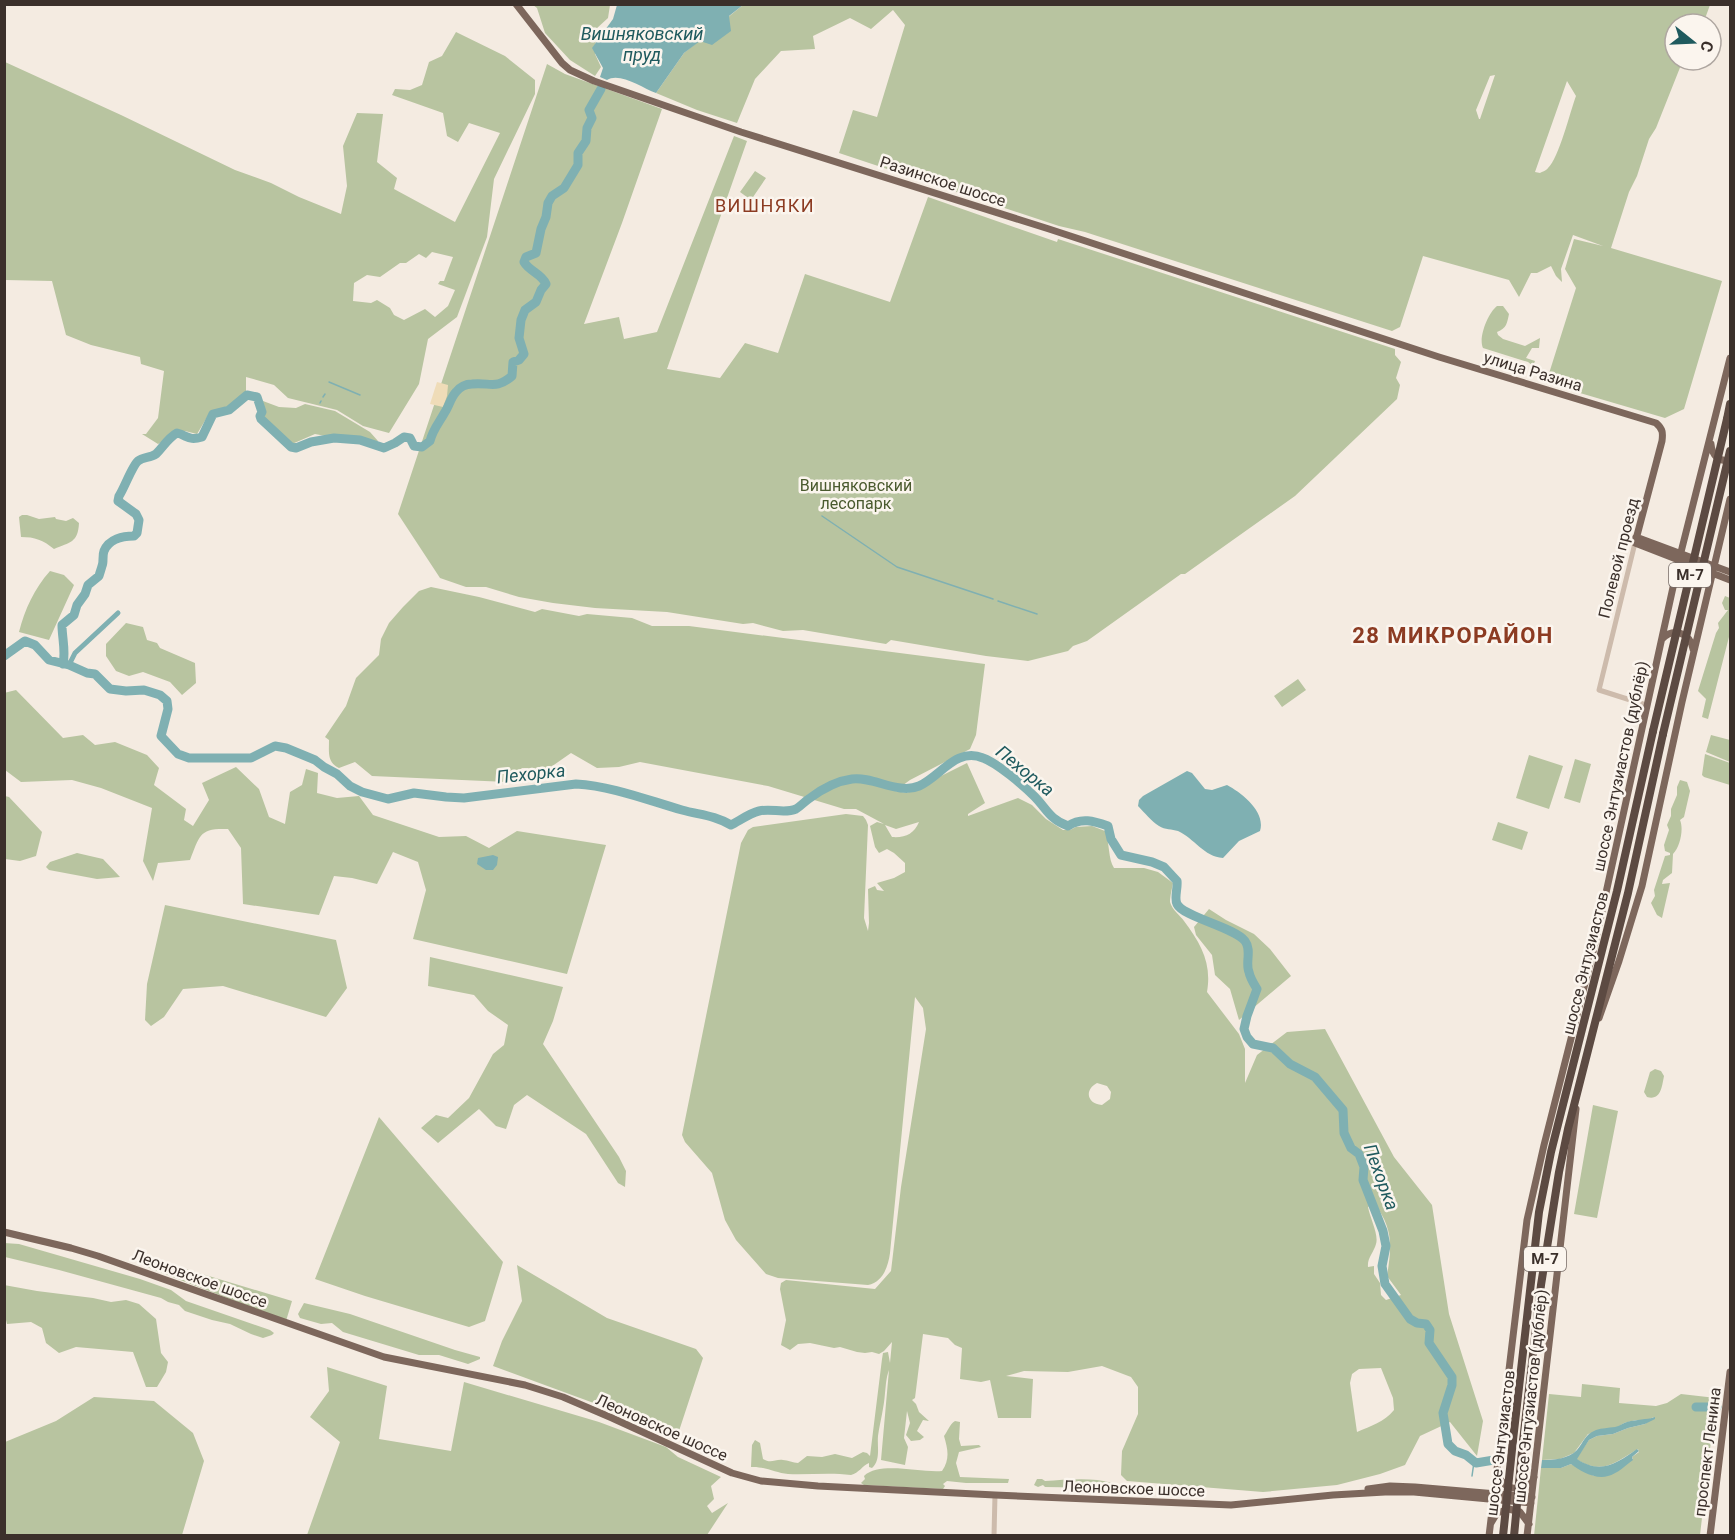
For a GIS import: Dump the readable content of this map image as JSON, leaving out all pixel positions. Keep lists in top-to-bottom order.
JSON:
{
  "streets": {
    "highway": ["М-7", "шоссе Энтузиастов"],
    "main road": [
      "Разинское шоссе",
      "улица Разина",
      "Полевой проезд",
      "шоссе Энтузиастов (дублёр)",
      "Леоновское шоссе",
      "проспект Ленина"
    ]
  },
  "crossings": [
    ["Разинское шоссе", "улица Разина"],
    ["улица Разина", "Полевой проезд"],
    ["Полевой проезд", "шоссе Энтузиастов (дублёр)"],
    ["шоссе Энтузиастов (дублёр)", "шоссе Энтузиастов"],
    ["шоссе Энтузиастов (дублёр)", "Леоновское шоссе"]
  ],
  "districts": ["ВИШНЯКИ", "28 МИКРОРАЙОН"],
  "water": ["Вишняковский пруд", "Пехорка"],
  "parks": ["Вишняковский лесопарк"],
  "north": "right"
}
